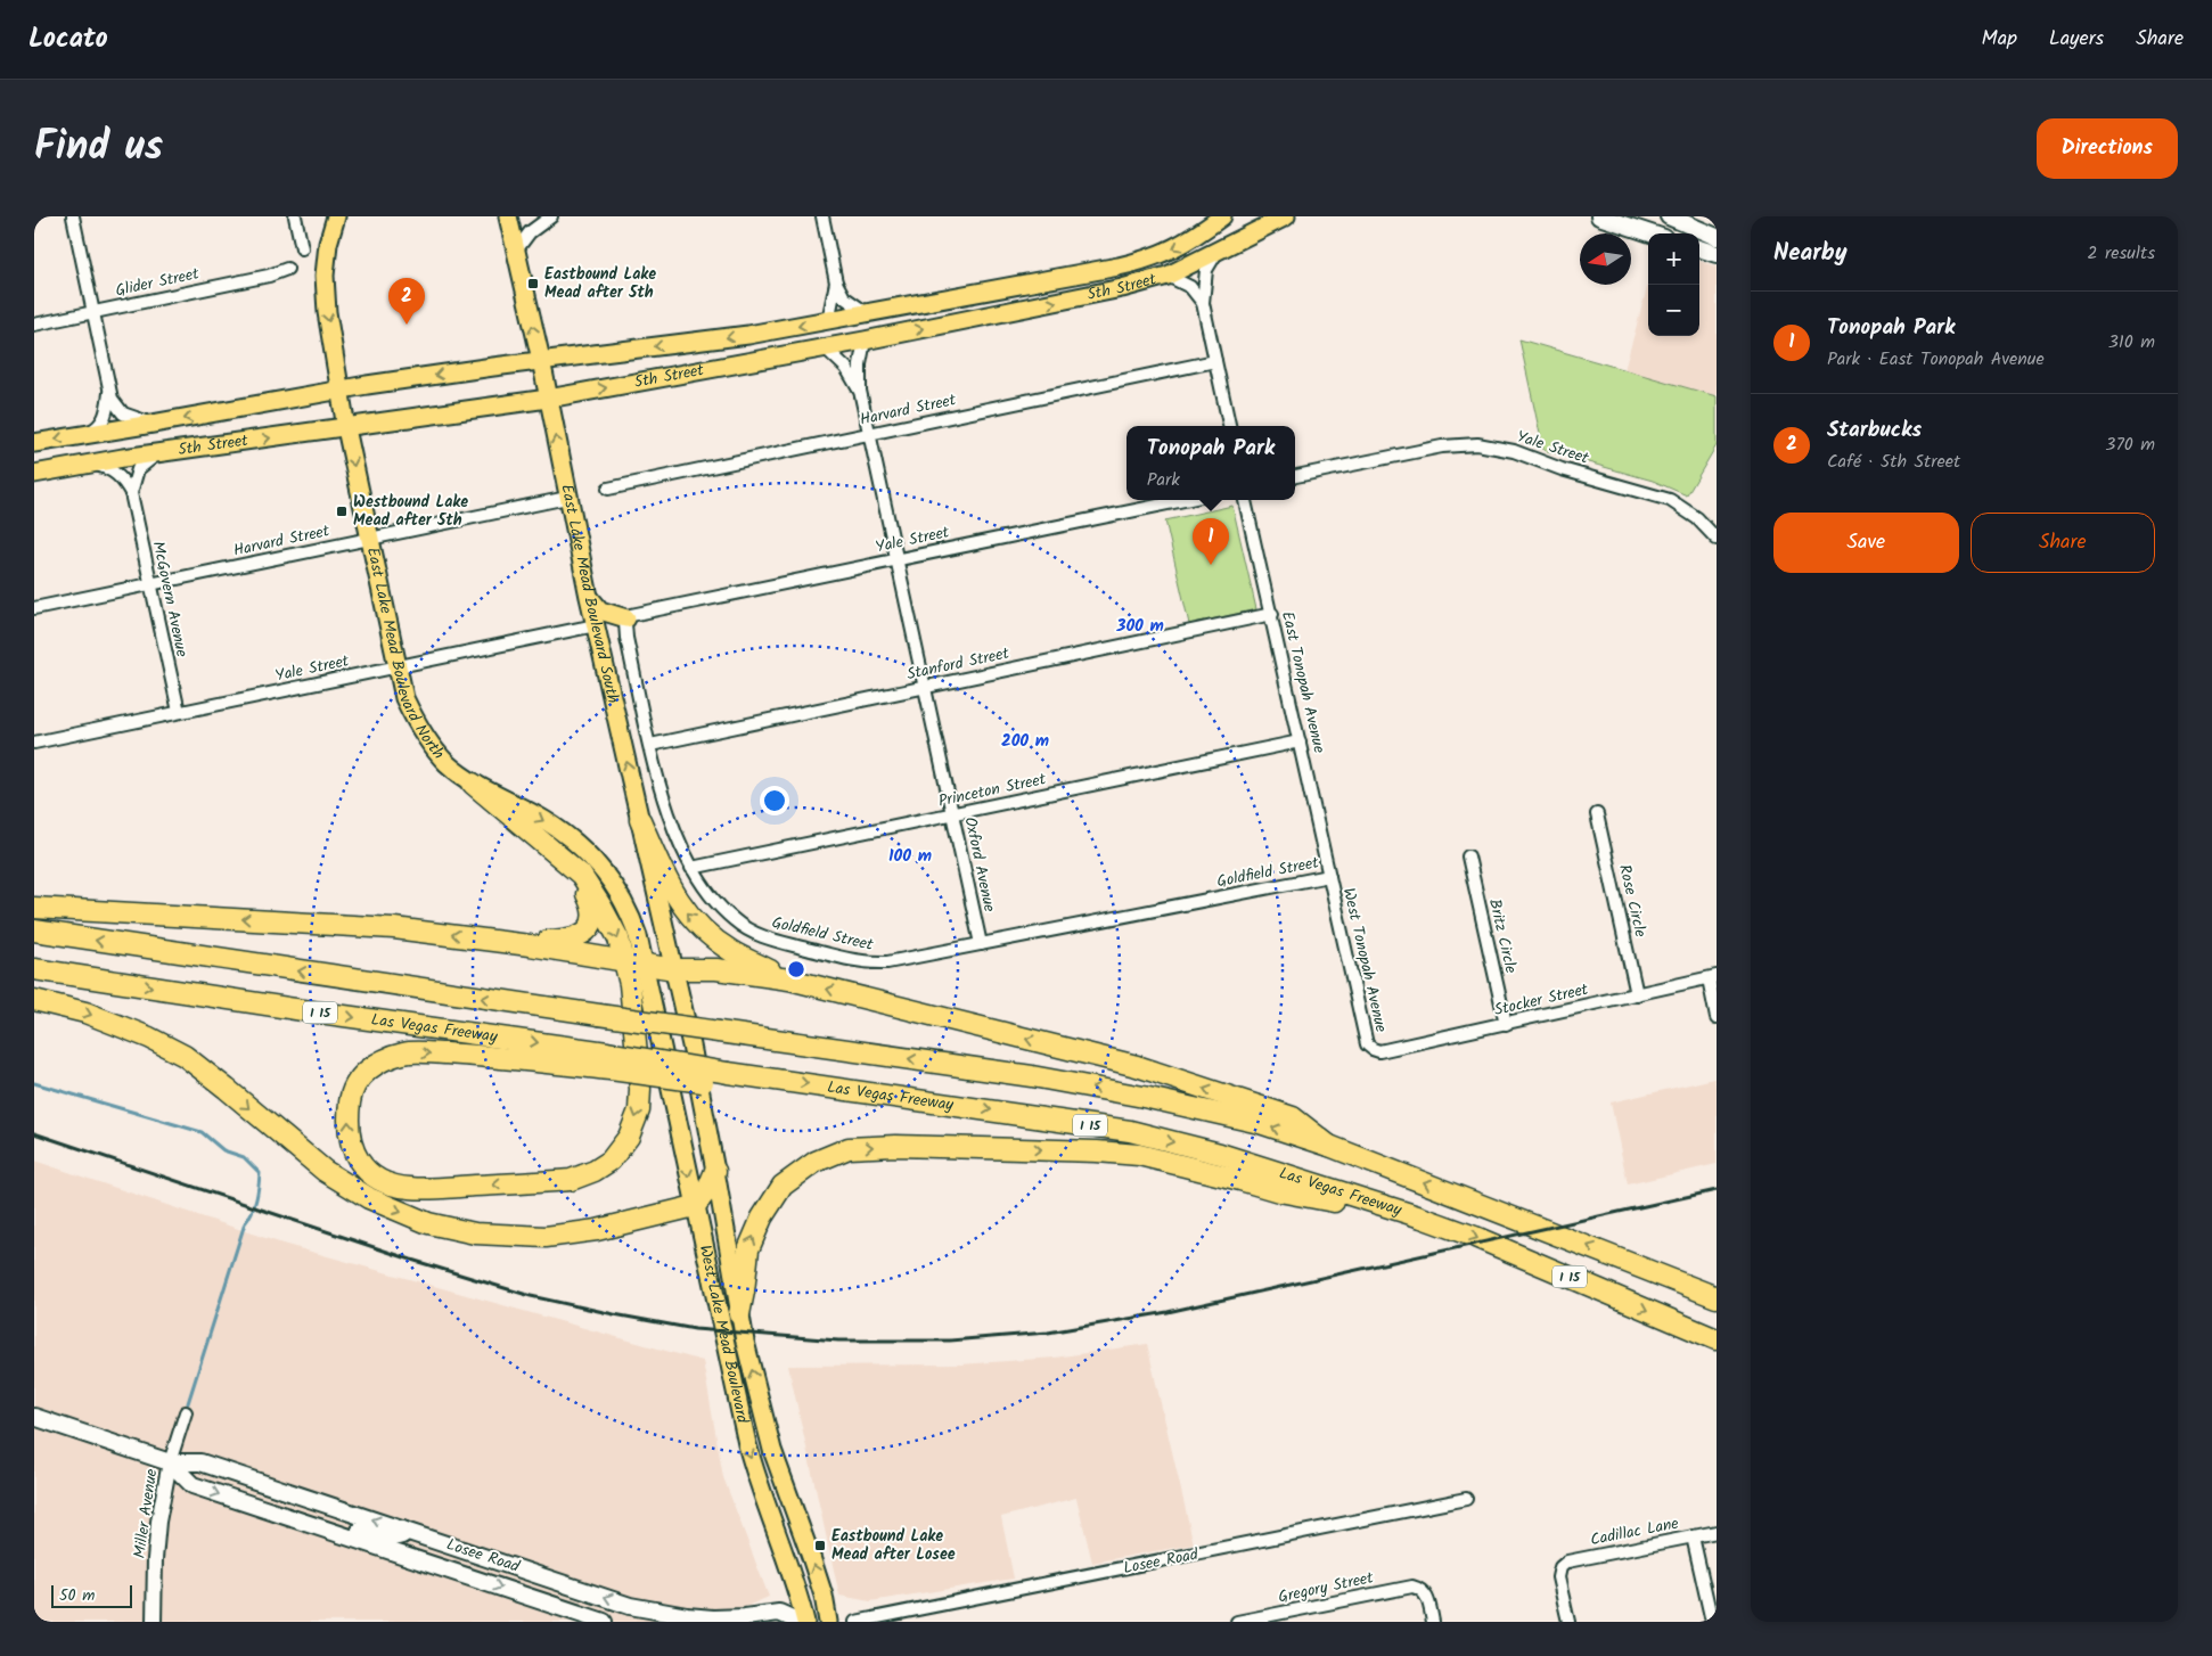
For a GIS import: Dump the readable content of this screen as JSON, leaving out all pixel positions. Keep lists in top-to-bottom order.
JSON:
{
  "streets": {
    "highway": ["I 15", "Las Vegas Freeway"],
    "main road": [
      "5th Street",
      "East Lake Mead Boulevard South",
      "East Lake Mead Boulevard North",
      "West Lake Mead Boulevard",
      "Losee Road"
    ],
    "street": [
      "Glider Street",
      "Harvard Street",
      "Yale Street",
      "McGovern Avenue",
      "Stanford Street",
      "East Tonopah Avenue",
      "Princeton Street",
      "Oxford Avenue",
      "Goldfield Street",
      "Rose Circle",
      "Britz Circle",
      "West Tonopah Avenue",
      "Stocker Street",
      "Miller Avenue",
      "Cadillac Lane",
      "Gregory Street"
    ]
  },
  "crossings": [
    ["5th Street", "East Lake Mead Boulevard South"],
    ["5th Street", "McGovern Avenue"],
    ["5th Street", "East Lake Mead Boulevard North"],
    ["5th Street", "Oxford Avenue"],
    ["Harvard Street", "East Lake Mead Boulevard South"],
    ["Harvard Street", "McGovern Avenue"],
    ["Harvard Street", "East Lake Mead Boulevard North"],
    ["Harvard Street", "Oxford Avenue"],
    ["Yale Street", "East Lake Mead Boulevard South"],
    ["Yale Street", "McGovern Avenue"],
    ["Yale Street", "East Lake Mead Boulevard North"],
    ["Yale Street", "Oxford Avenue"],
    ["Yale Street", "Goldfield Street"],
    ["East Lake Mead Boulevard South", "West Lake Mead Boulevard"],
    ["East Lake Mead Boulevard North", "West Lake Mead Boulevard"],
    ["Stanford Street", "East Tonopah Avenue"],
    ["Stanford Street", "Oxford Avenue"],
    ["Stanford Street", "Goldfield Street"],
    ["East Tonopah Avenue", "Princeton Street"],
    ["East Tonopah Avenue", "Goldfield Street"],
    ["East Tonopah Avenue", "West Tonopah Avenue"],
    ["Princeton Street", "Oxford Avenue"],
    ["Princeton Street", "Goldfield Street"],
    ["Oxford Avenue", "Goldfield Street"],
    ["Goldfield Street", "West Tonopah Avenue"],
    ["Rose Circle", "Stocker Street"],
    ["Britz Circle", "Stocker Street"],
    ["West Tonopah Avenue", "Stocker Street"],
    ["Miller Avenue", "Losee Road"]
  ],
  "one_way": ["East Lake Mead Boulevard South", "East Lake Mead Boulevard North"],
  "places": {
    "transit": ["Eastbound Lake Mead after 5th", "Westbound Lake Mead after 5th", "Eastbound Lake Mead after Losee"]
  },
  "scale_bar": "50 m",
  "north": "left",
  "page": {
    "header": "Locato",
    "nav": ["Map", "Layers", "Share"],
    "title": "Find us",
    "buttons": [
      "Directions",
      ["Save", "Share"]
    ],
    "heading": ["Nearby", "2 results"],
    "map_buttons": ["+", "−"],
    "pins": ["2", "1"],
    "list": [
      {
        "mark": "1",
        "name": "Tonopah Park",
        "note": "Park · East Tonopah Avenue",
        "value": "310 m"
      },
      {
        "mark": "2",
        "name": "Starbucks",
        "note": "Café · 5th Street",
        "value": "370 m"
      }
    ],
    "popup": ["Tonopah Park", "Park"],
    "scale": "50 m"
  },
  "rings": ["300 m", "200 m", "100 m"]
}
